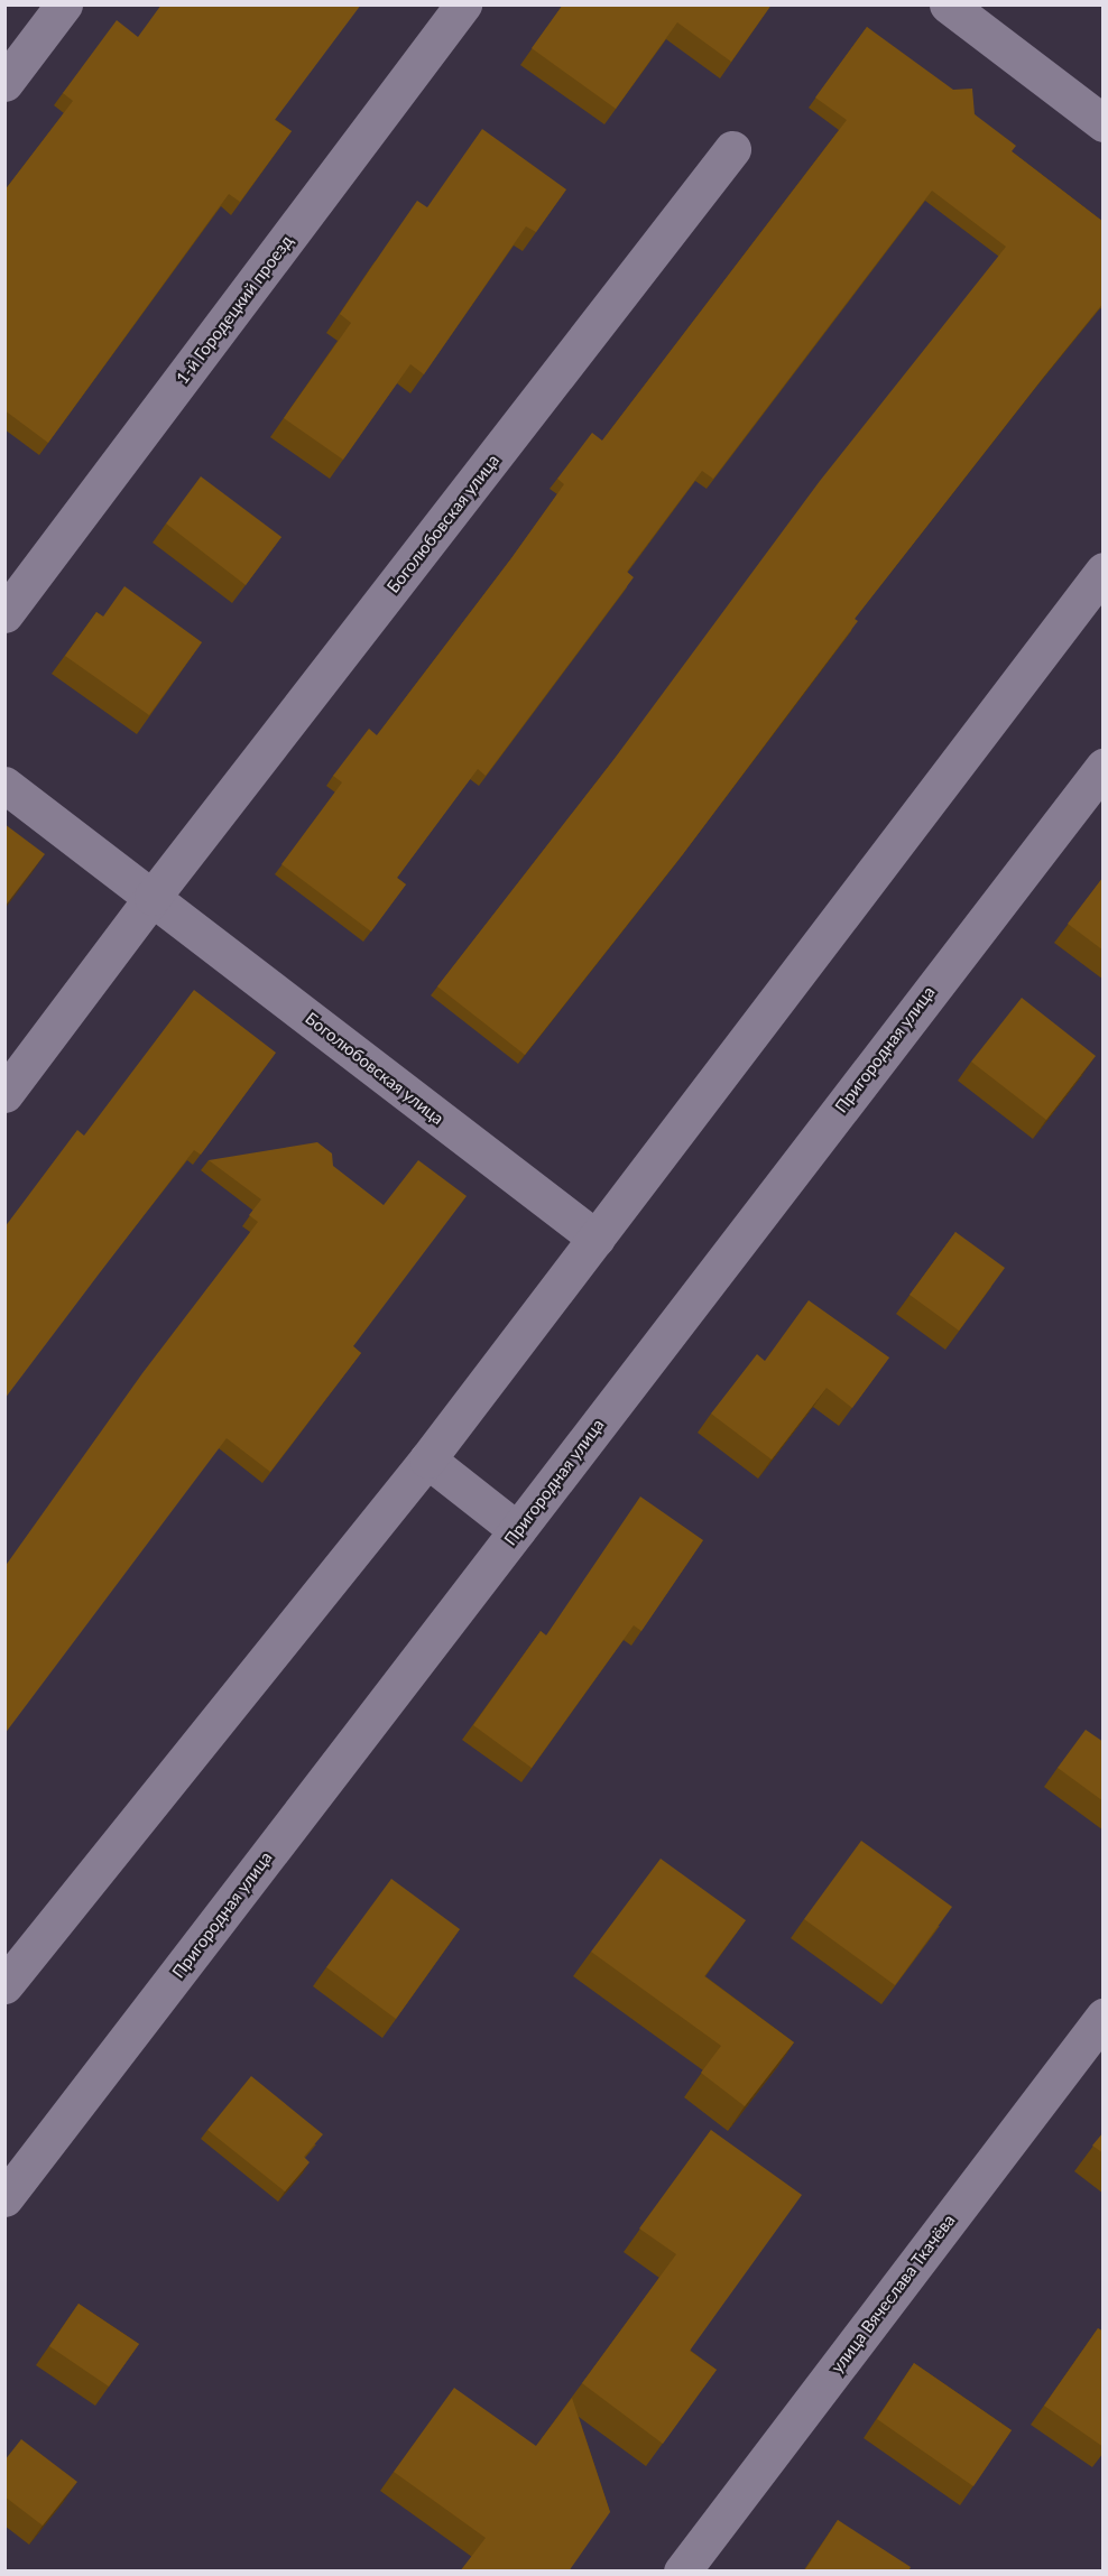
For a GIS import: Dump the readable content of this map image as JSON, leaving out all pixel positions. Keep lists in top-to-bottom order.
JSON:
{
  "streets": {
    "street": [
      "1-й Городецкий проезд",
      "Боголюбовская улица",
      "Пригородная улица",
      "улица Вячеслава Ткачёва"
    ]
  }
}
